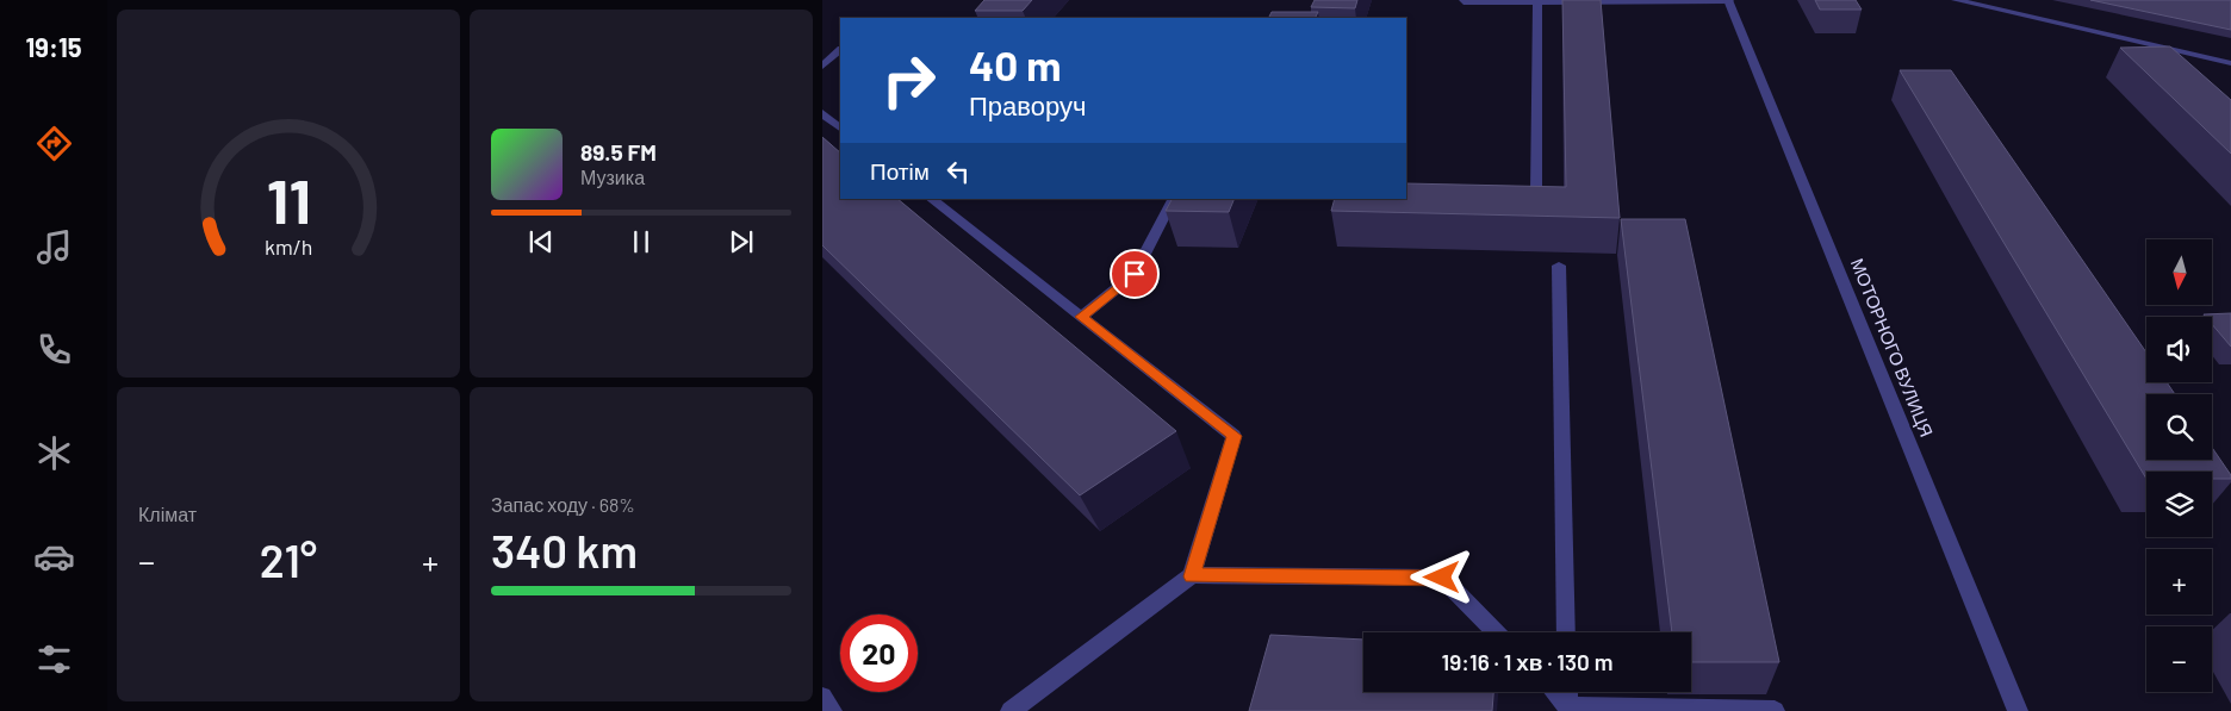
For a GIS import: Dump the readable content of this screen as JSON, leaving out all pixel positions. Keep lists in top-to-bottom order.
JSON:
{
  "streets": {
    "street": ["МОТОРНОГО ВУЛИЦЯ"]
  },
  "north": "bottom",
  "page": {
    "tabs": "19:15",
    "turn": ["40 m", "Праворуч"],
    "song": ["89.5 FM", "Музика"],
    "then": "Потім",
    "map_buttons": ["+", "−"],
    "tile": [
      "Клімат",
      ["Запас ходу · 68%", "340 km"]
    ],
    "heat": ["−", "21°", "+"],
    "limit": "20",
    "trip": "19:16 · 1 хв · 130 m",
    "gauge": ["11", "km/h"]
  }
}
